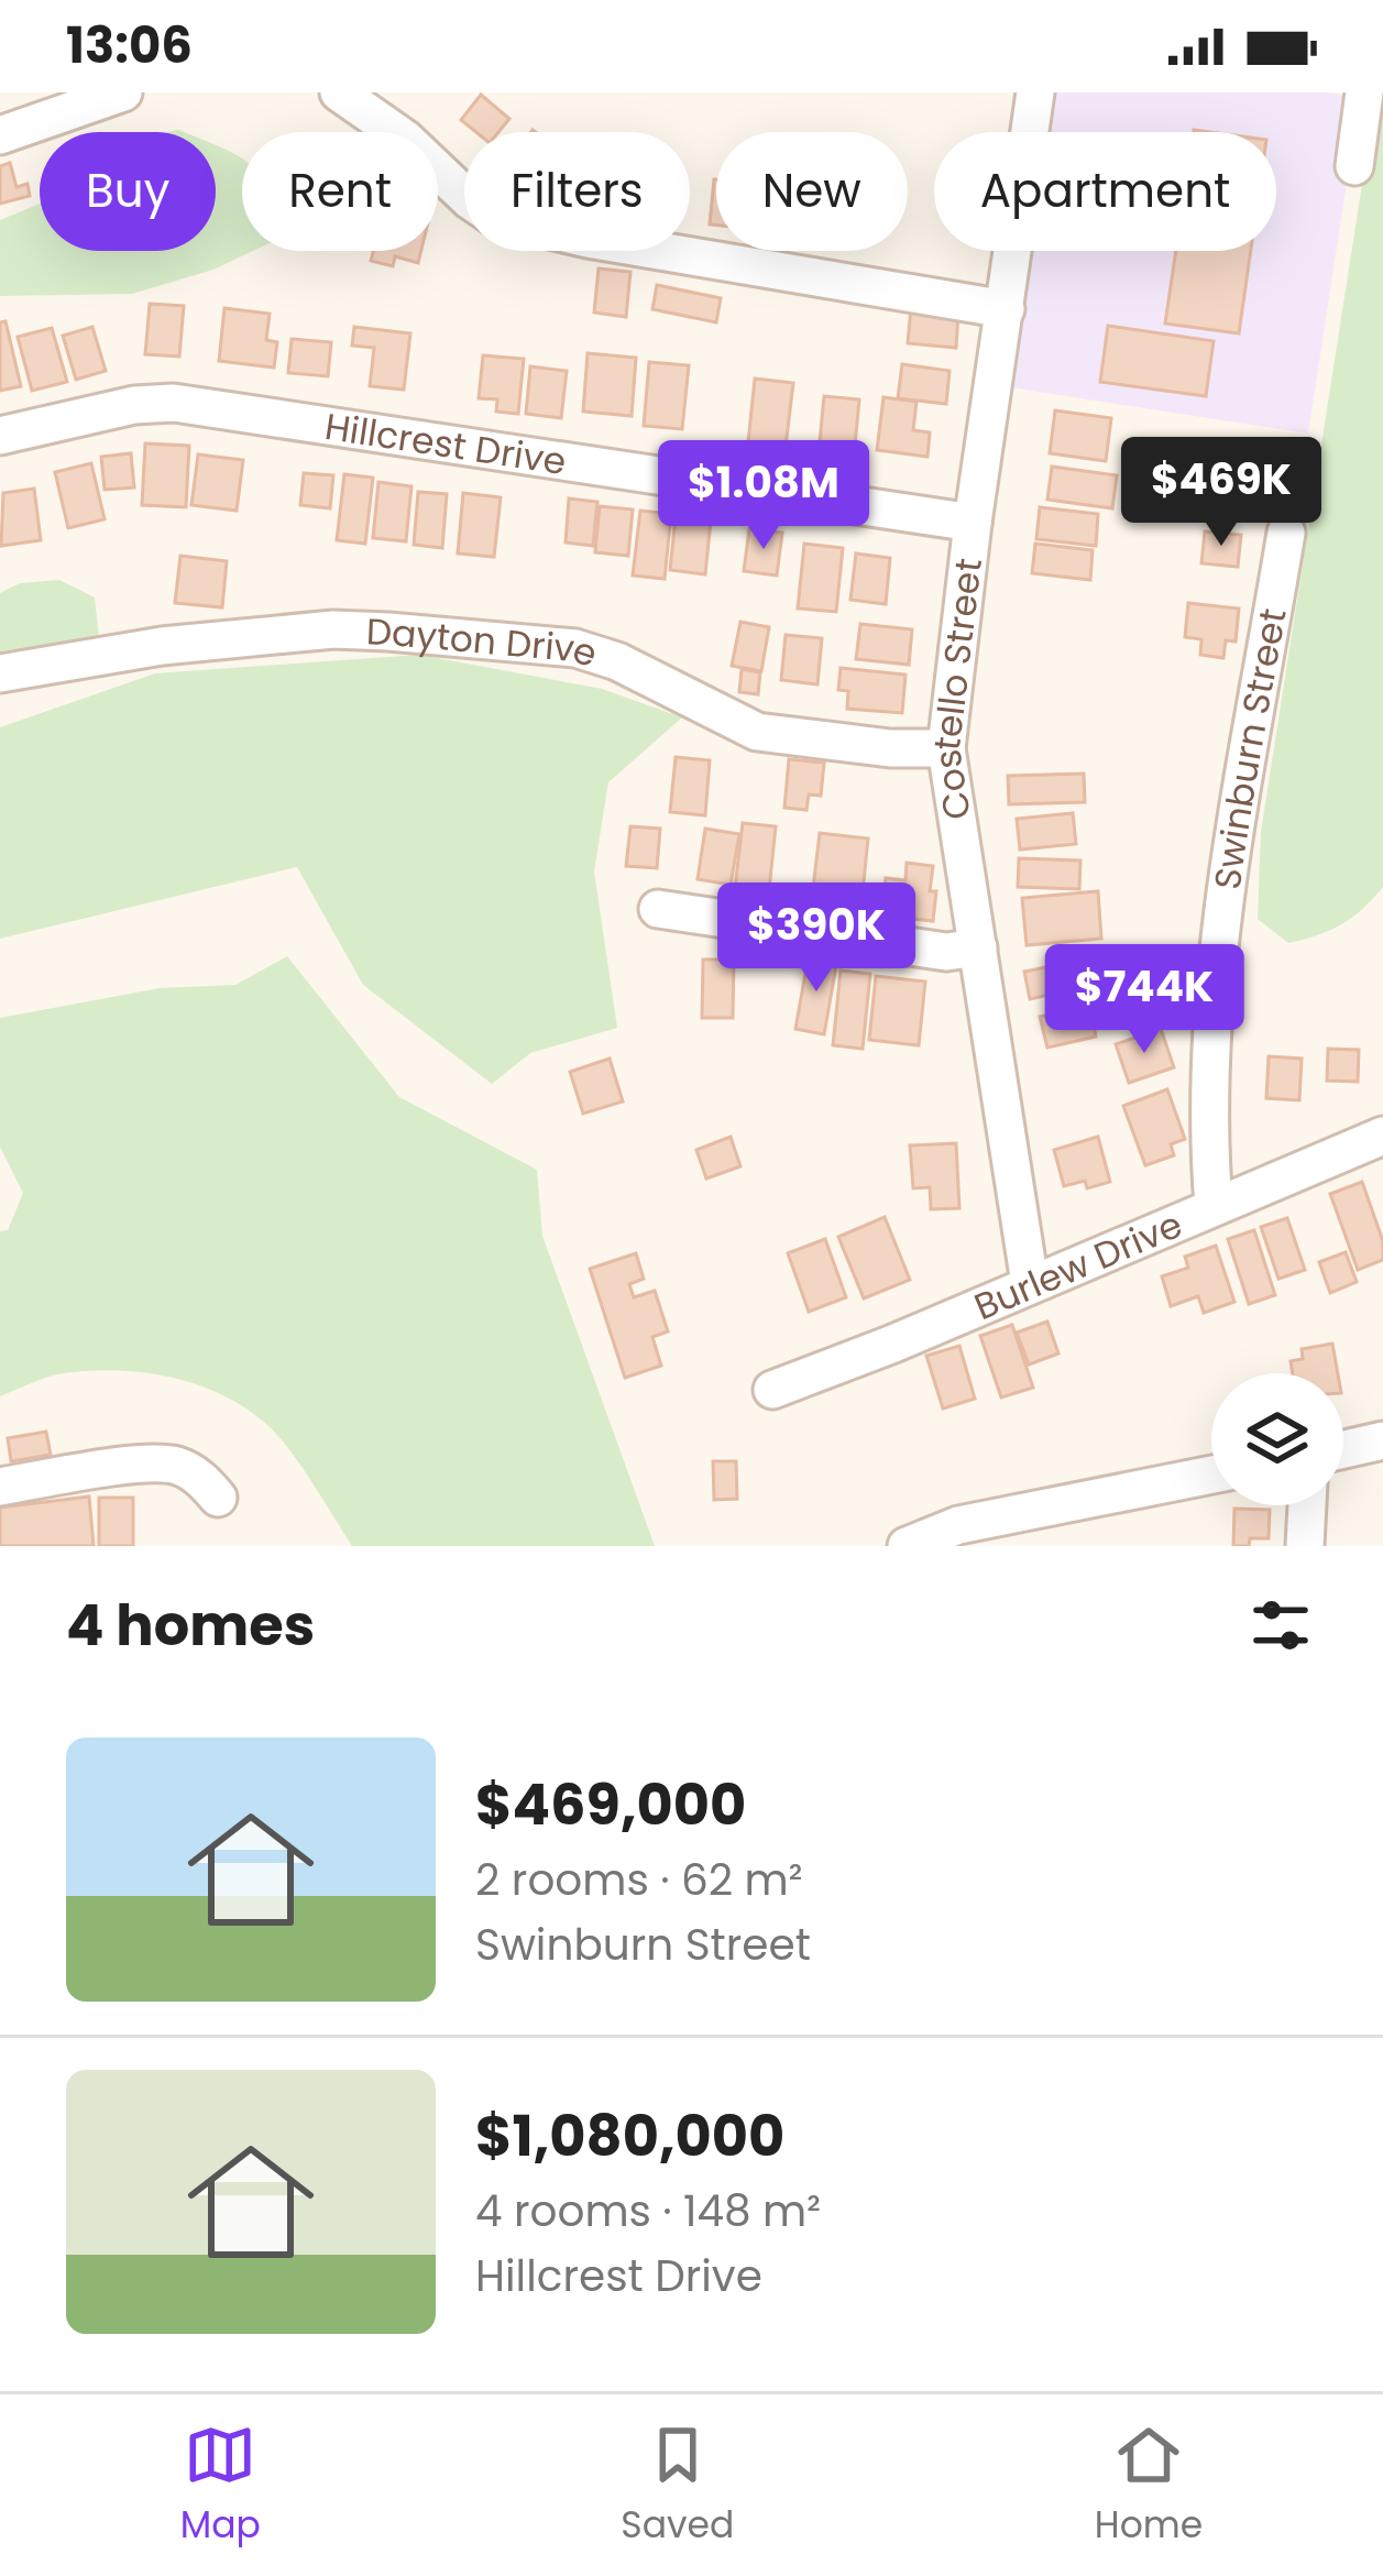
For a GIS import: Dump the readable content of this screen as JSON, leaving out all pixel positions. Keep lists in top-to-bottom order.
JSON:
{
  "streets": {
    "street": [
      "Hillcrest Drive",
      "Dayton Drive",
      "Costello Street",
      "Swinburn Street",
      "Burlew Drive"
    ]
  },
  "crossings": [
    ["Hillcrest Drive", "Costello Street"],
    ["Dayton Drive", "Costello Street"],
    ["Costello Street", "Burlew Drive"],
    ["Swinburn Street", "Burlew Drive"]
  ],
  "page": {
    "status": "13:06",
    "chip": [
      "Buy",
      "Rent",
      "Filters",
      "New",
      "Apartment"
    ],
    "price": [
      "$469K",
      "$1.08M",
      "$390K",
      "$744K"
    ],
    "heading": "4 homes",
    "list": [
      {
        "name": "$469,000",
        "note": "2 rooms · 62 m² · Swinburn Street"
      },
      {
        "name": "$1,080,000",
        "note": "4 rooms · 148 m² · Hillcrest Drive"
      }
    ],
    "tabs": ["Map", "Saved", "Home"]
  }
}
